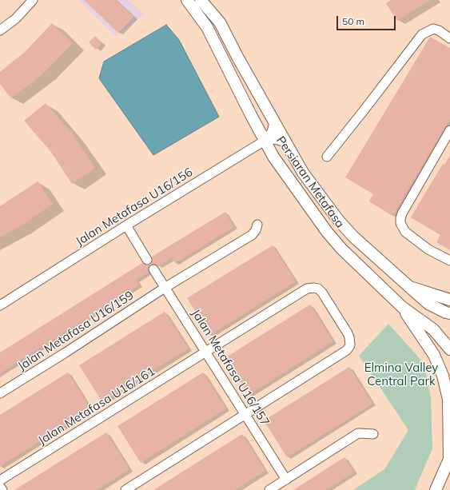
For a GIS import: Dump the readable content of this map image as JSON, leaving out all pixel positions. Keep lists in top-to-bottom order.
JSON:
{
  "streets": {
    "main road": ["Persiaran Metafasa"],
    "street": [
      "Jalan Metafasa U16/156",
      "Jalan Metafasa U16/159",
      "Jalan Metafasa U16/157",
      "Jalan Metafasa U16/161"
    ]
  },
  "crossings": [
    ["Persiaran Metafasa", "Jalan Metafasa U16/156"],
    ["Jalan Metafasa U16/159", "Jalan Metafasa U16/157"],
    ["Jalan Metafasa U16/157", "Jalan Metafasa U16/161"]
  ],
  "parks": ["Elmina Valley Central Park"],
  "scale_bar": "50 m"
}
